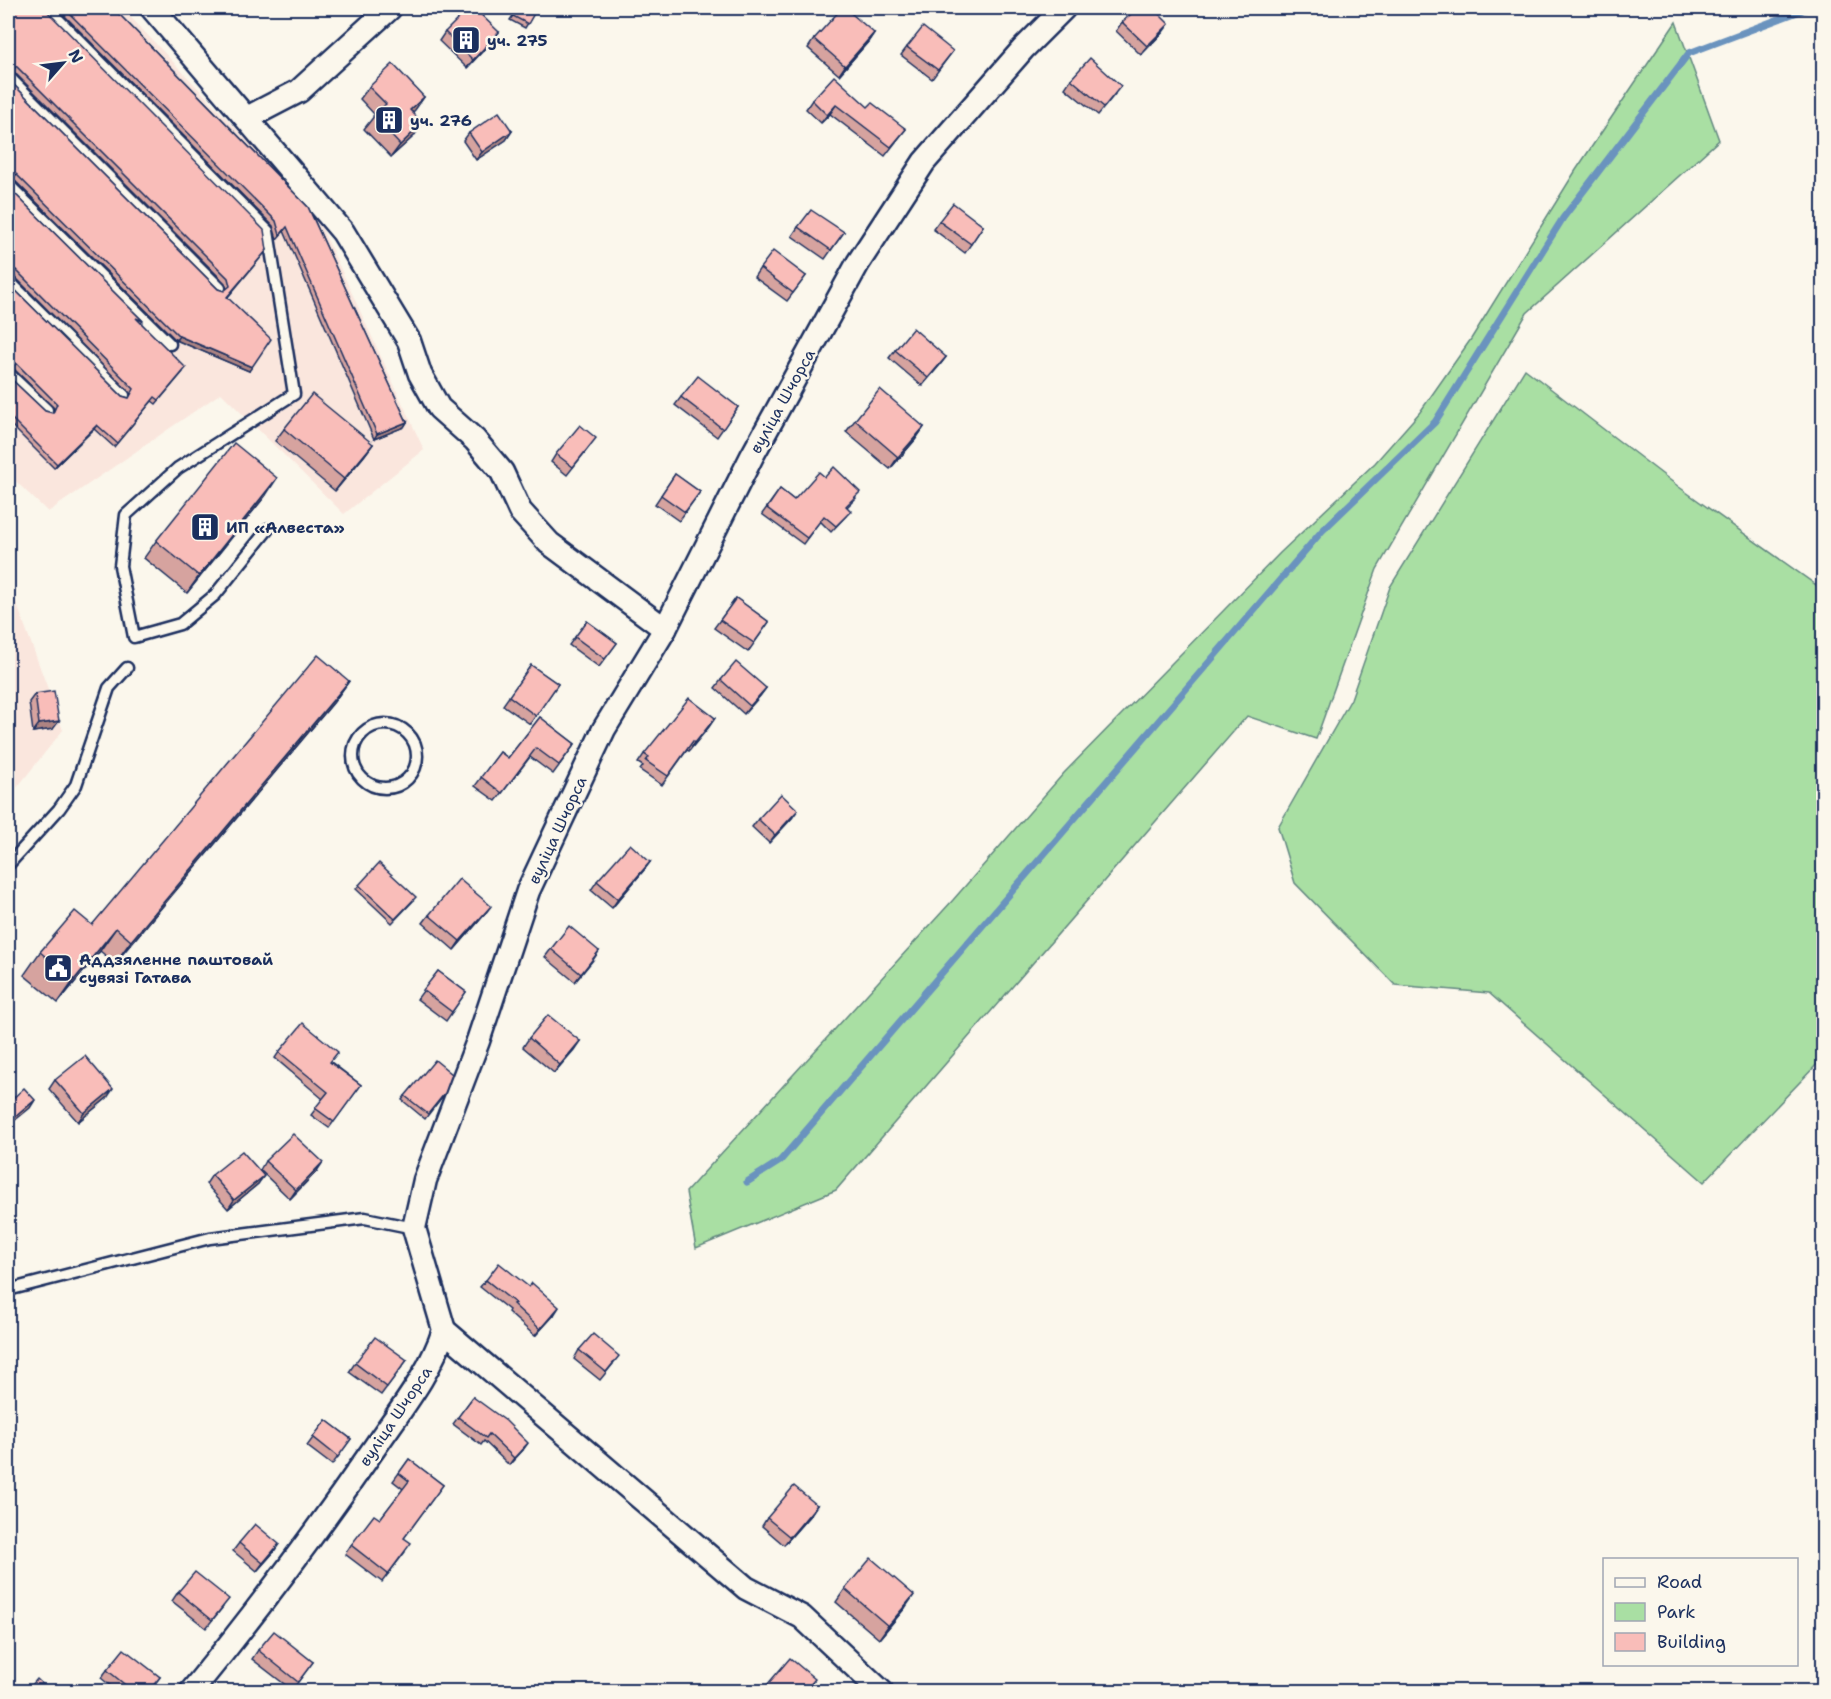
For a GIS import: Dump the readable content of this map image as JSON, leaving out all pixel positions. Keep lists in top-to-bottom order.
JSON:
{
  "streets": {
    "street": ["вуліца Шчорса"]
  },
  "places": {
    "building": ["уч. 275", "уч. 276", "ИП «Алвеста»"],
    "public building": ["Аддзяленне паштовай сувязі Гатава"]
  },
  "legend": ["Road", "Park", "Building"],
  "north": "top right"
}
